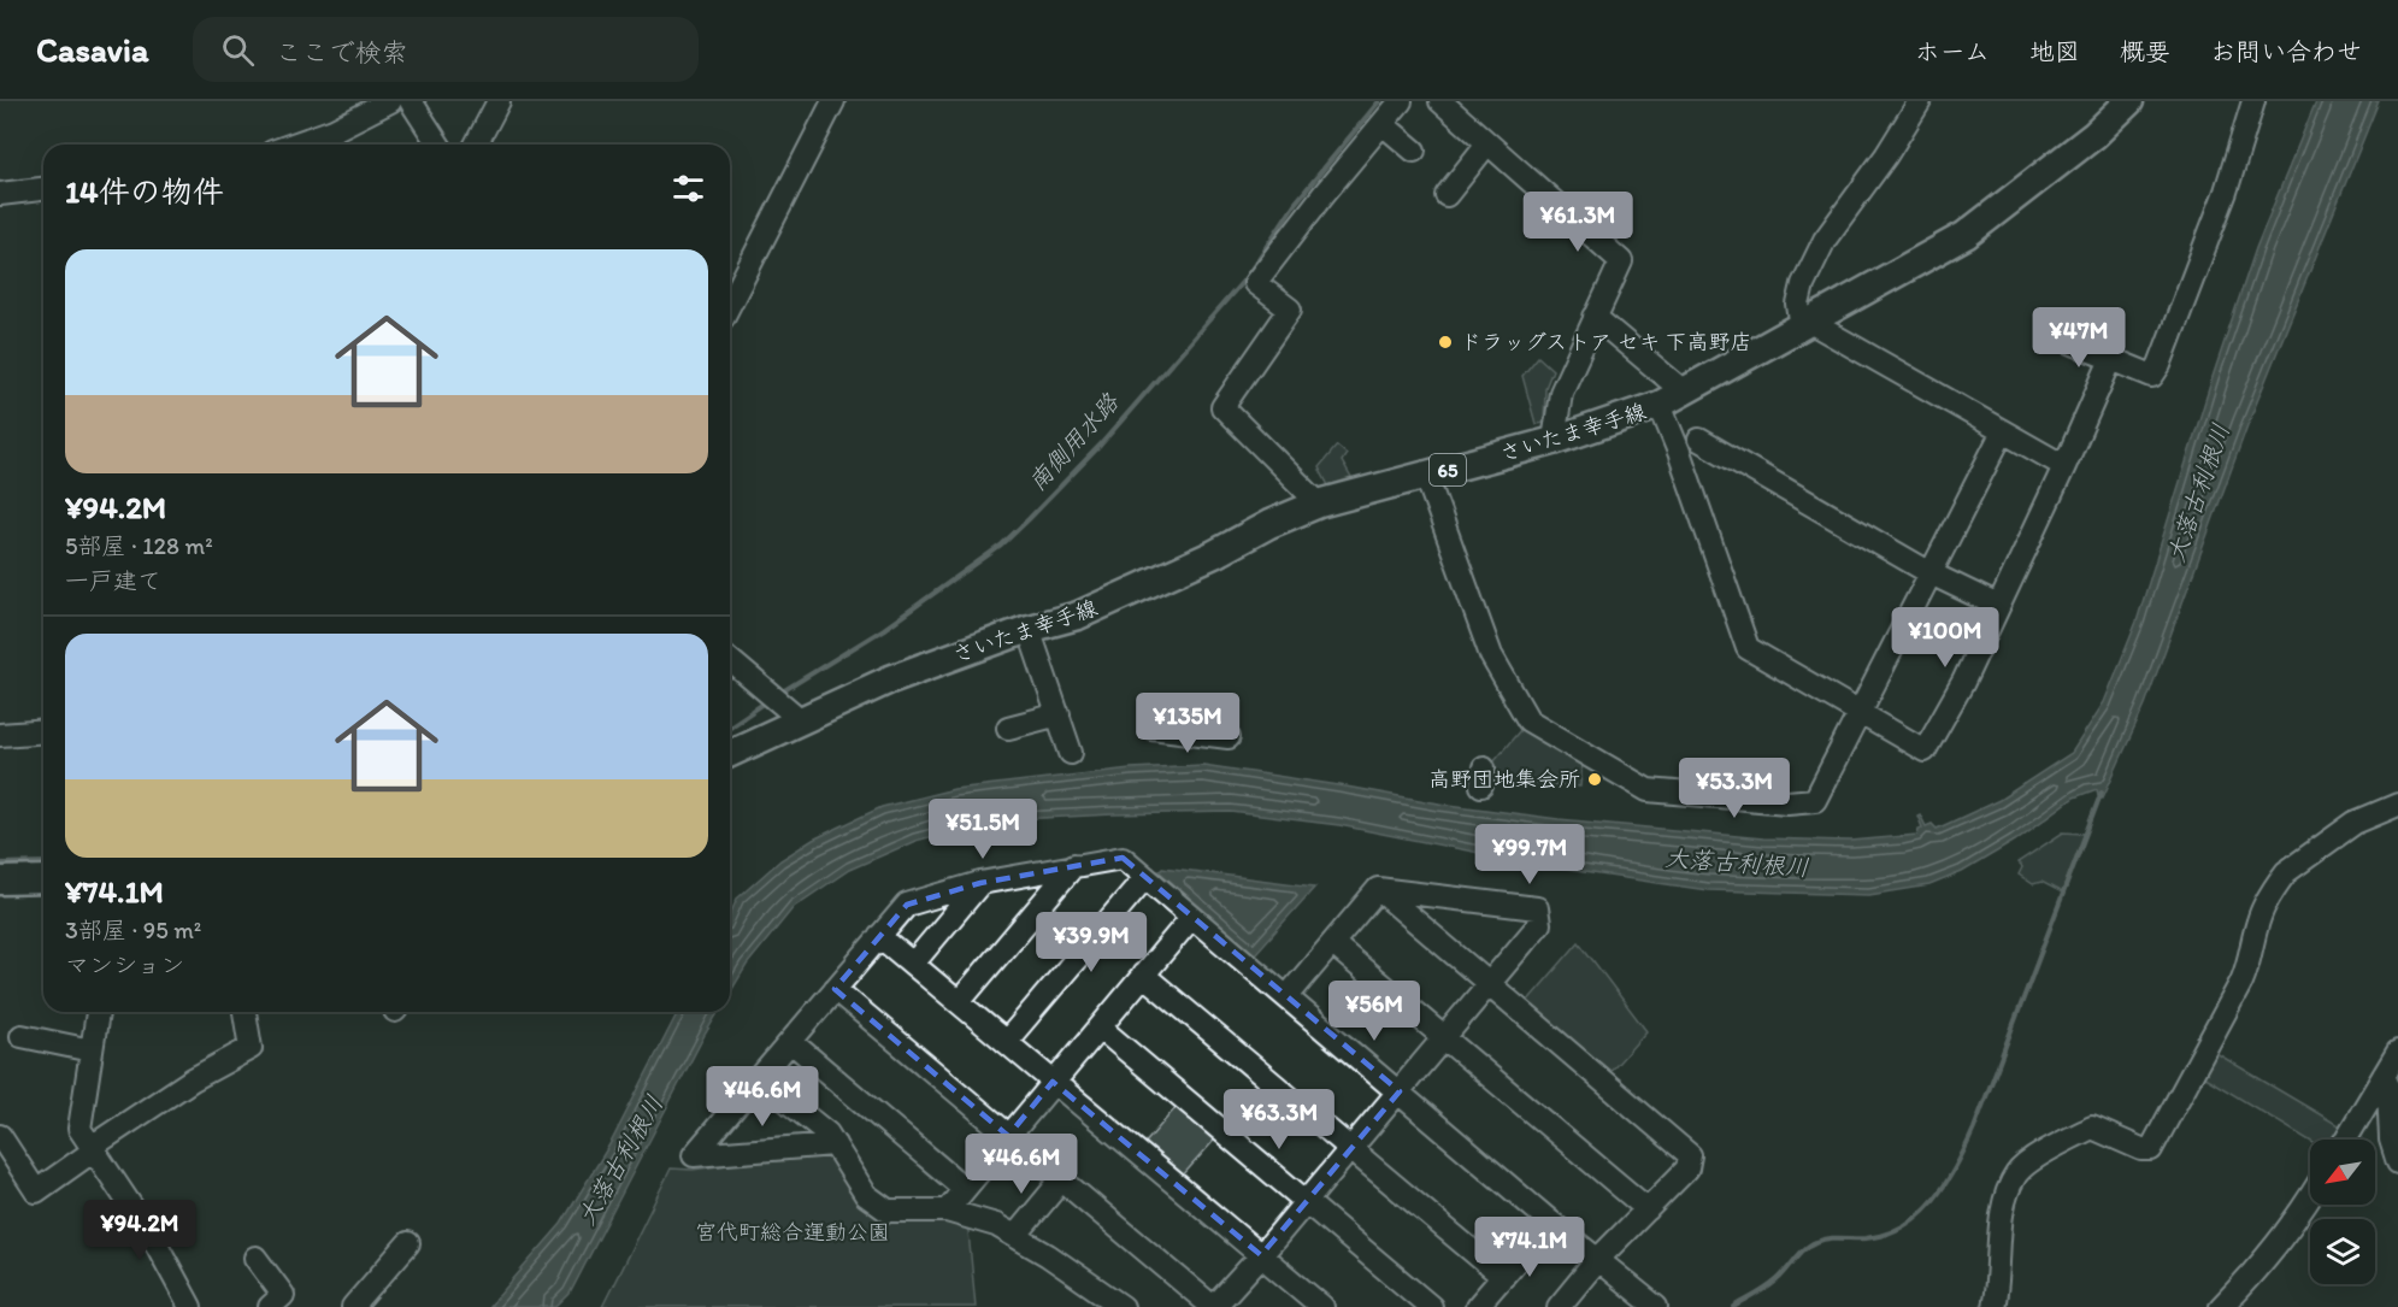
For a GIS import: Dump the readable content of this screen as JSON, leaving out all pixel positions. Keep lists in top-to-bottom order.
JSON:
{
  "streets": {
    "main road": ["さいたま幸手線", "65"]
  },
  "water": ["南側用水路", "大落古利根川"],
  "parks": ["宮代町総合運動公園"],
  "places": ["ドラッグストア セキ 下高野店", "高野団地集会所"],
  "north": "bottom left",
  "page": {
    "header": "Casavia",
    "search": "ここで検索",
    "nav": [
      "ホーム",
      "地図",
      "概要",
      "お問い合わせ"
    ],
    "heading": "14件の物件",
    "price": [
      "¥61.3M",
      "¥47M",
      "¥100M",
      "¥135M",
      "¥53.3M",
      "¥51.5M",
      "¥99.7M",
      "¥39.9M",
      "¥56M",
      "¥46.6M",
      "¥63.3M",
      "¥46.6M",
      "¥94.2M",
      "¥74.1M"
    ],
    "list": [
      {
        "name": "¥94.2M",
        "note": "5部屋 · 128 m² · 一戸建て"
      },
      {
        "name": "¥74.1M",
        "note": "3部屋 · 95 m² · マンション"
      }
    ]
  }
}
